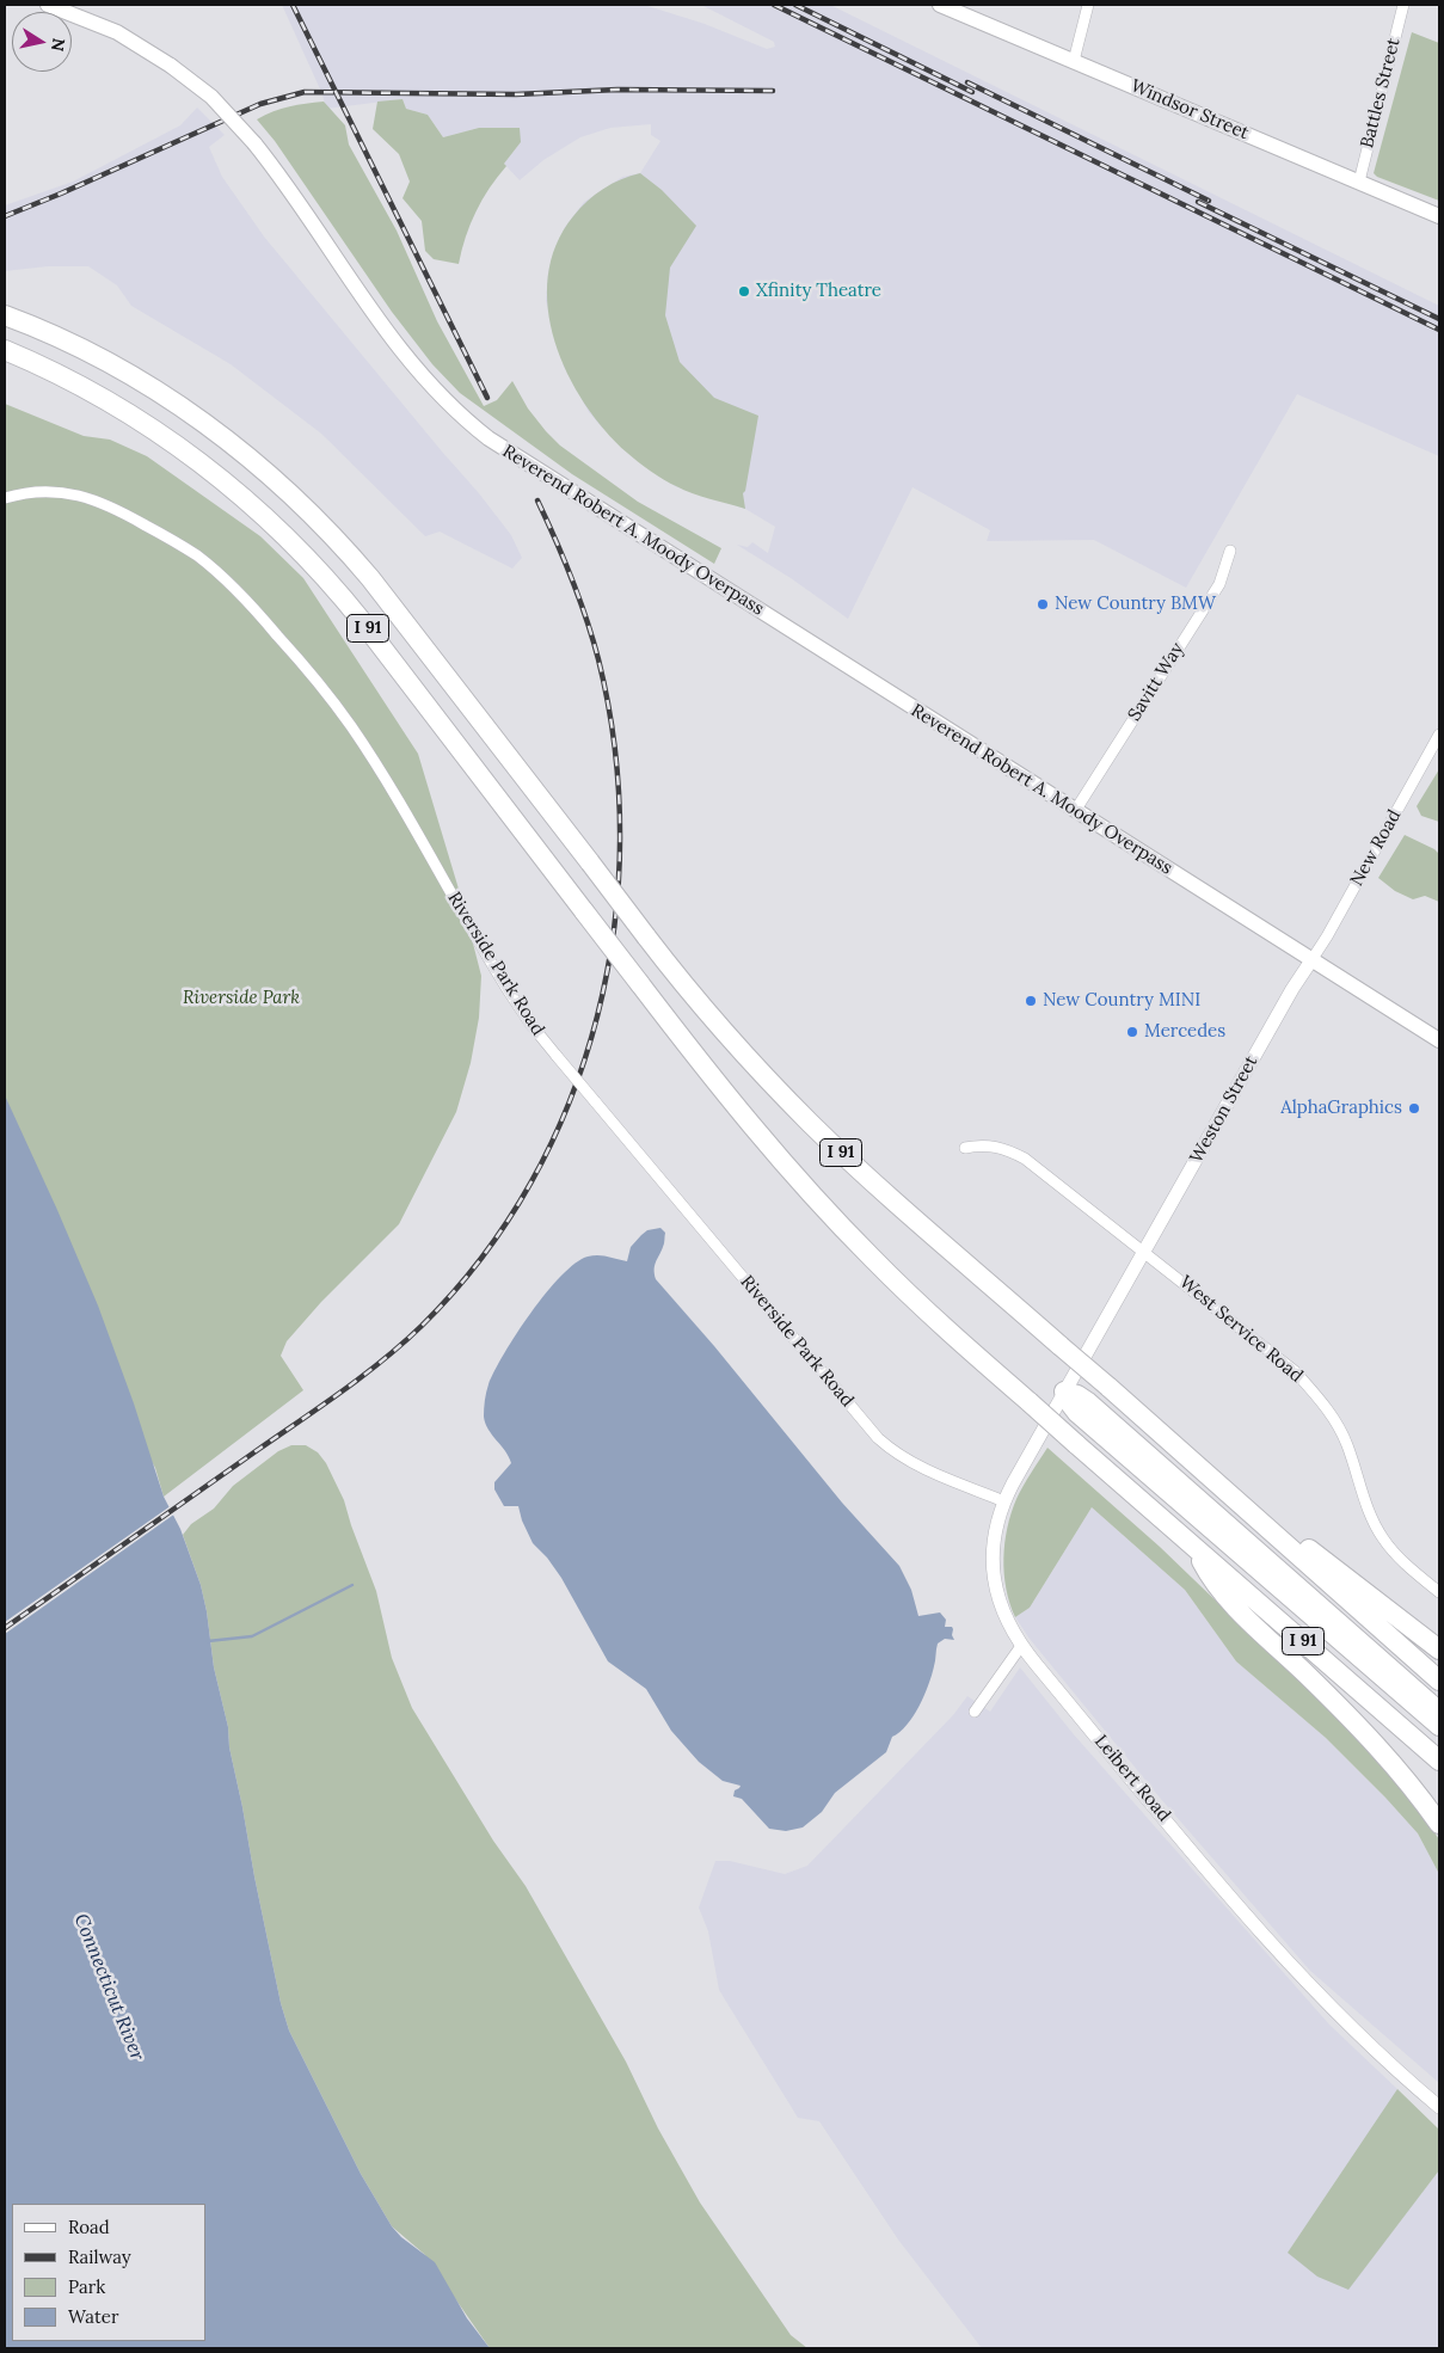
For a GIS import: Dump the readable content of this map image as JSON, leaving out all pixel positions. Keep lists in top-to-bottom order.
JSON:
{
  "streets": {
    "highway": ["I 91"],
    "main road": ["Windsor Street", "Reverend Robert A. Moody Overpass"],
    "street": [
      "Battles Street",
      "Savitt Way",
      "New Road",
      "Riverside Park Road",
      "Weston Street",
      "West Service Road",
      "Leibert Road"
    ]
  },
  "crossings": [
    ["Battles Street", "Windsor Street"],
    ["Reverend Robert A. Moody Overpass", "Savitt Way"],
    ["Reverend Robert A. Moody Overpass", "New Road"],
    ["Reverend Robert A. Moody Overpass", "Weston Street"],
    ["New Road", "Weston Street"],
    ["Riverside Park Road", "Leibert Road"],
    ["Weston Street", "West Service Road"],
    ["Weston Street", "Leibert Road"]
  ],
  "water": ["Connecticut River"],
  "parks": ["Riverside Park"],
  "places": [
    "Xfinity Theatre",
    "New Country BMW",
    "New Country MINI",
    "Mercedes",
    "AlphaGraphics"
  ],
  "legend": [
    "Road",
    "Railway",
    "Park",
    "Water"
  ],
  "north": "right"
}
